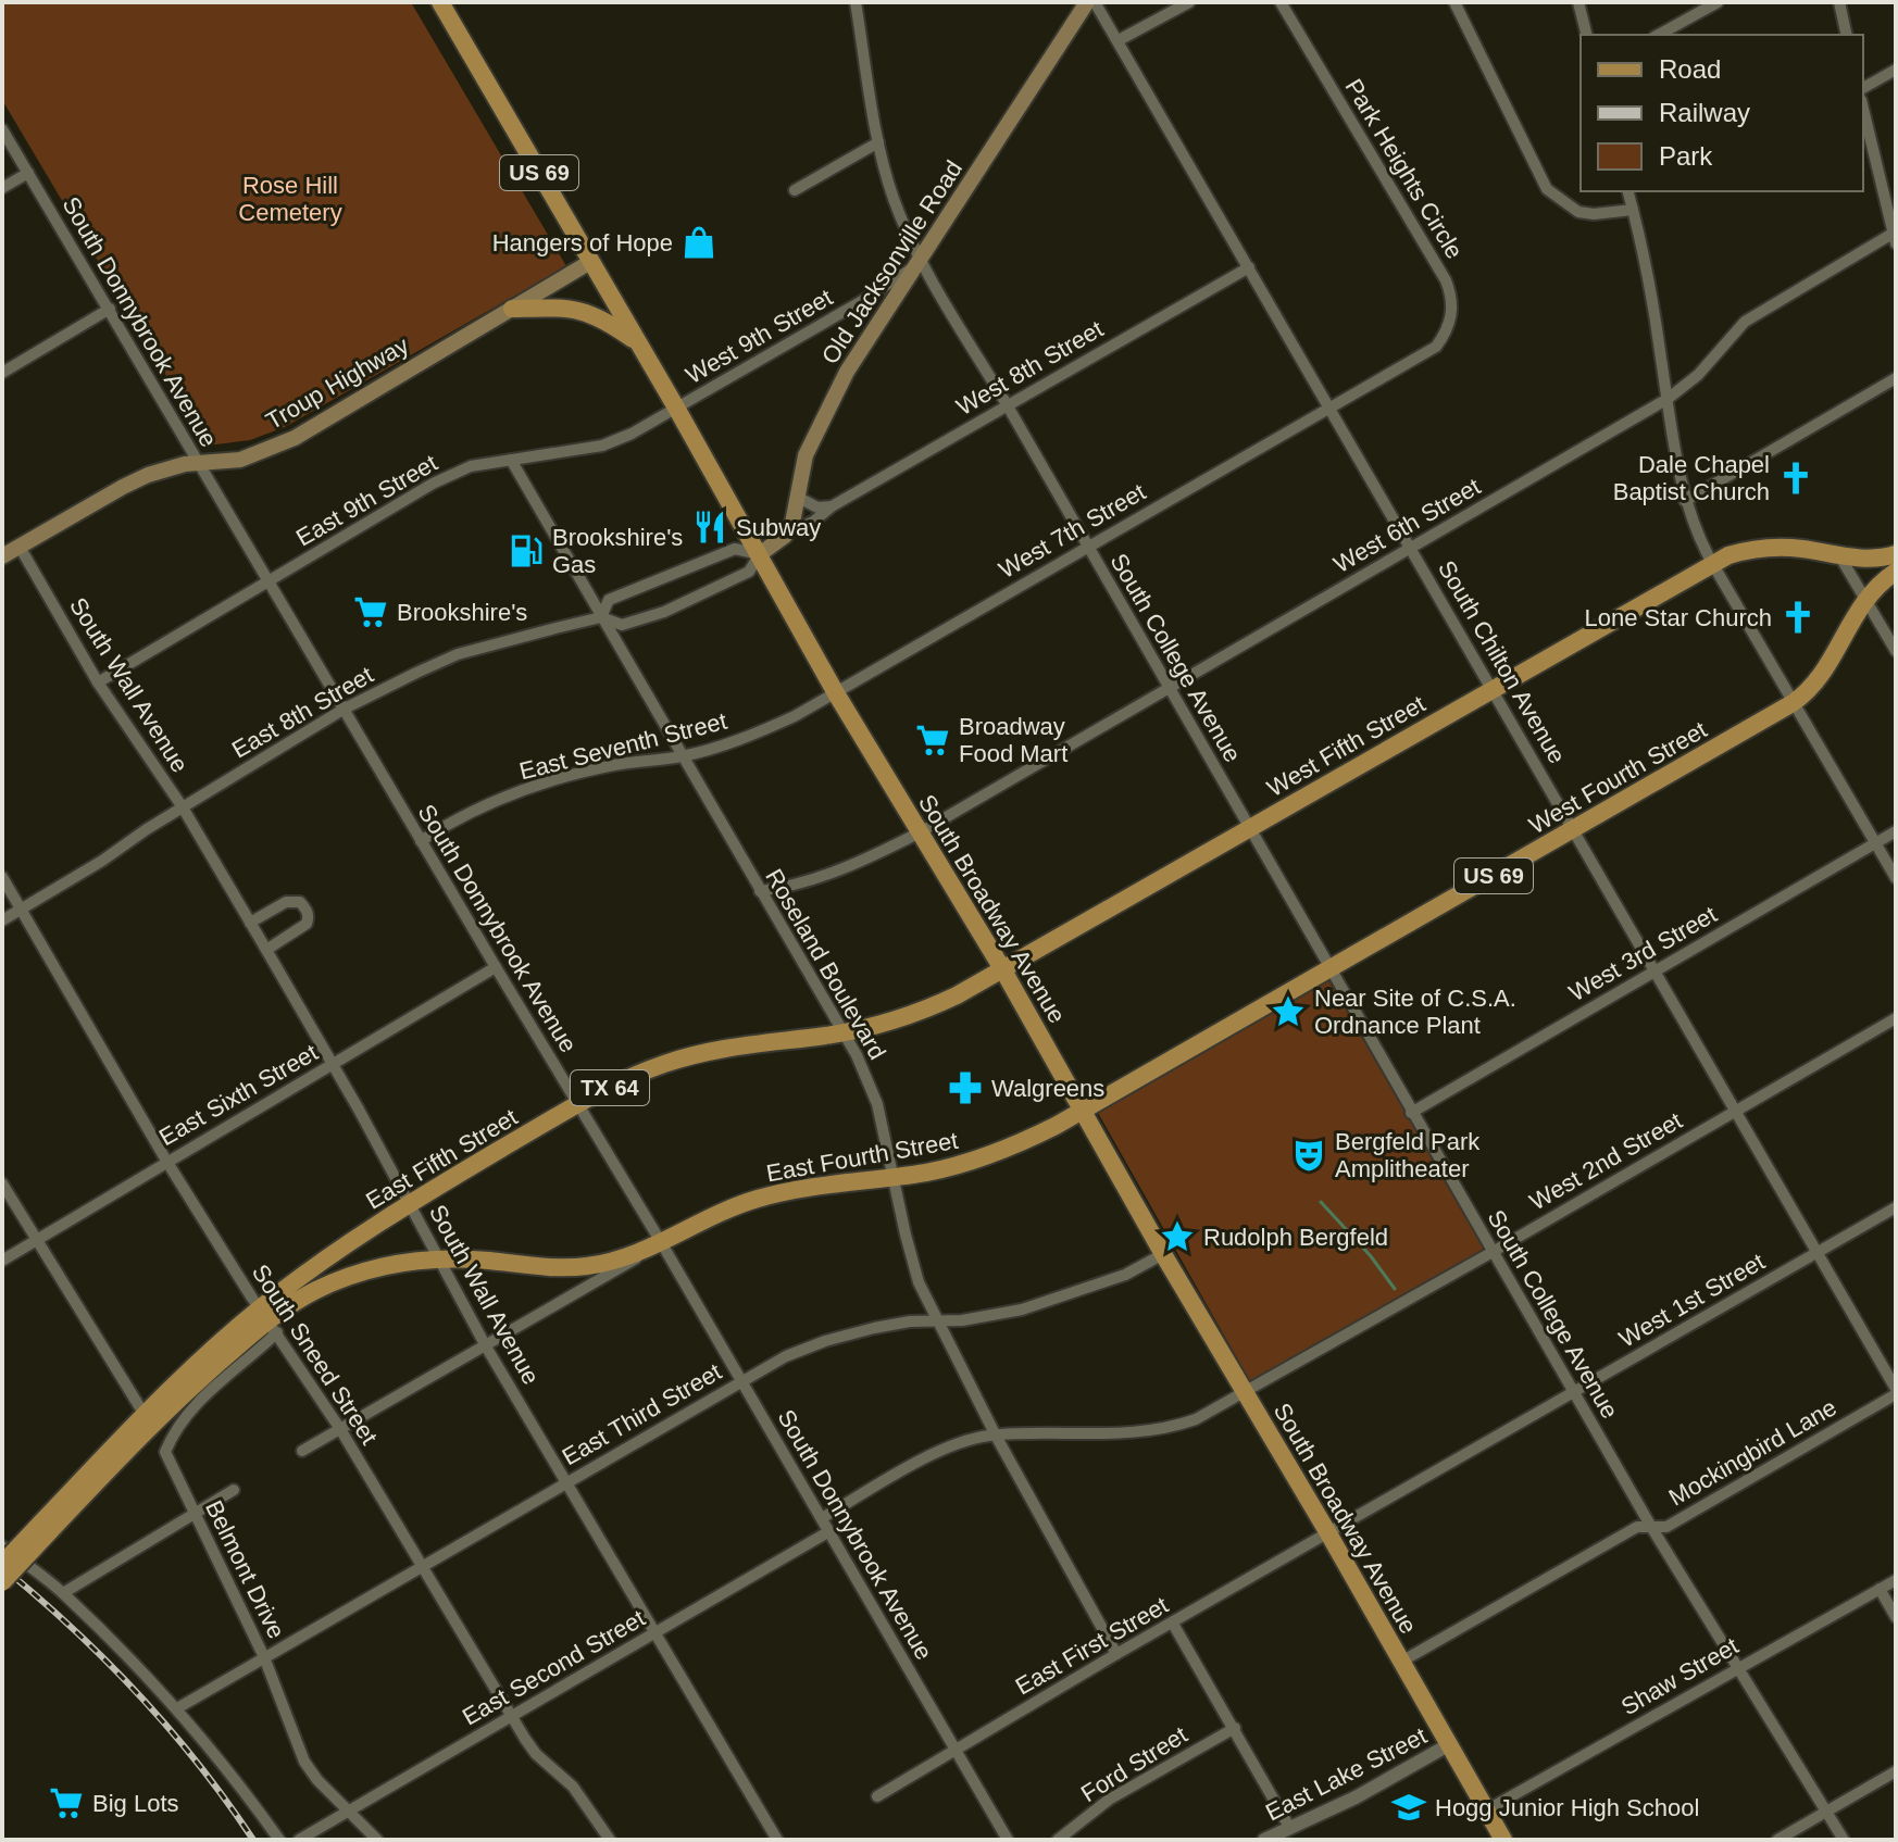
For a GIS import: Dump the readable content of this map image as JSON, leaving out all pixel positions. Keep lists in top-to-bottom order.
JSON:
{
  "streets": {
    "main road": [
      "US 69",
      "Old Jacksonville Road",
      "Troup Highway",
      "West Fifth Street",
      "West Fourth Street",
      "South Broadway Avenue",
      "TX 64",
      "East Fourth Street",
      "East Fifth Street"
    ],
    "street": [
      "Park Heights Circle",
      "South Donnybrook Avenue",
      "West 9th Street",
      "West 8th Street",
      "East 9th Street",
      "West 6th Street",
      "West 7th Street",
      "South College Avenue",
      "South Chilton Avenue",
      "South Wall Avenue",
      "East 8th Street",
      "East Seventh Street",
      "West 3rd Street",
      "Roseland Boulevard",
      "East Sixth Street",
      "West 2nd Street",
      "West 1st Street",
      "South Sneed Street",
      "East Third Street",
      "Mockingbird Lane",
      "Belmont Drive",
      "East First Street",
      "East Second Street",
      "Shaw Street",
      "Ford Street",
      "East Lake Street"
    ]
  },
  "crossings": [
    ["Park Heights Circle", "West 7th Street"],
    ["Park Heights Circle", "South Chilton Avenue"],
    ["US 69", "West Fourth Street"],
    ["Old Jacksonville Road", "West 9th Street"],
    ["Old Jacksonville Road", "West 8th Street"],
    ["Old Jacksonville Road", "South College Avenue"],
    ["South Donnybrook Avenue", "Troup Highway"],
    ["South Donnybrook Avenue", "East 9th Street"],
    ["South Donnybrook Avenue", "East 8th Street"],
    ["South Donnybrook Avenue", "East Seventh Street"],
    ["South Donnybrook Avenue", "East Sixth Street"],
    ["South Donnybrook Avenue", "East Fourth Street"],
    ["South Donnybrook Avenue", "East Fifth Street"],
    ["South Donnybrook Avenue", "East Third Street"],
    ["South Donnybrook Avenue", "East First Street"],
    ["South Donnybrook Avenue", "East Second Street"],
    ["West 9th Street", "East 9th Street"],
    ["West 9th Street", "South College Avenue"],
    ["West 9th Street", "South Broadway Avenue"],
    ["West 8th Street", "South College Avenue"],
    ["West 8th Street", "South Chilton Avenue"],
    ["Troup Highway", "South Wall Avenue"],
    ["Troup Highway", "South Broadway Avenue"],
    ["East 9th Street", "South Wall Avenue"],
    ["East 9th Street", "South Broadway Avenue"],
    ["East 9th Street", "Roseland Boulevard"],
    ["West 6th Street", "South College Avenue"],
    ["West 6th Street", "South Chilton Avenue"],
    ["West 6th Street", "South Broadway Avenue"],
    ["West 6th Street", "Roseland Boulevard"],
    ["West 7th Street", "South College Avenue"],
    ["West 7th Street", "South Chilton Avenue"],
    ["West 7th Street", "East Seventh Street"],
    ["West 7th Street", "South Broadway Avenue"],
    ["South College Avenue", "West Fifth Street"],
    ["South College Avenue", "West Fourth Street"],
    ["South College Avenue", "West 3rd Street"],
    ["South College Avenue", "West 2nd Street"],
    ["South College Avenue", "West 1st Street"],
    ["South College Avenue", "Mockingbird Lane"],
    ["South College Avenue", "Shaw Street"],
    ["South Chilton Avenue", "West Fifth Street"],
    ["South Chilton Avenue", "West Fourth Street"],
    ["South Chilton Avenue", "West 3rd Street"],
    ["South Chilton Avenue", "West 2nd Street"],
    ["South Chilton Avenue", "West 1st Street"],
    ["South Chilton Avenue", "Mockingbird Lane"],
    ["South Wall Avenue", "East 8th Street"],
    ["South Wall Avenue", "East Sixth Street"],
    ["South Wall Avenue", "East Fourth Street"],
    ["South Wall Avenue", "East Fifth Street"],
    ["South Wall Avenue", "East Third Street"],
    ["South Wall Avenue", "East Second Street"],
    ["East 8th Street", "South Broadway Avenue"],
    ["East 8th Street", "Roseland Boulevard"],
    ["East 8th Street", "South Sneed Street"],
    ["East Seventh Street", "South Broadway Avenue"],
    ["East Seventh Street", "Roseland Boulevard"],
    ["West Fifth Street", "South Broadway Avenue"],
    ["West Fifth Street", "East Fifth Street"],
    ["West Fourth Street", "South Broadway Avenue"],
    ["West Fourth Street", "East Fourth Street"],
    ["South Broadway Avenue", "East Fourth Street"],
    ["South Broadway Avenue", "East Fifth Street"],
    ["South Broadway Avenue", "West 2nd Street"],
    ["South Broadway Avenue", "West 1st Street"],
    ["South Broadway Avenue", "East Third Street"],
    ["South Broadway Avenue", "Mockingbird Lane"],
    ["South Broadway Avenue", "East First Street"],
    ["South Broadway Avenue", "Shaw Street"],
    ["South Broadway Avenue", "East Lake Street"],
    ["Roseland Boulevard", "East Fourth Street"],
    ["Roseland Boulevard", "East Fifth Street"],
    ["Roseland Boulevard", "East Third Street"],
    ["Roseland Boulevard", "East First Street"],
    ["TX 64", "East Fifth Street"],
    ["East Sixth Street", "South Sneed Street"],
    ["East Fourth Street", "East Fifth Street"],
    ["East Fourth Street", "South Sneed Street"],
    ["East Fifth Street", "South Sneed Street"],
    ["East Fifth Street", "Belmont Drive"],
    ["West 1st Street", "East First Street"],
    ["South Sneed Street", "East Third Street"],
    ["South Sneed Street", "Belmont Drive"],
    ["South Sneed Street", "East Second Street"],
    ["East Third Street", "Belmont Drive"],
    ["Belmont Drive", "East Second Street"]
  ],
  "parks": ["Rose Hill Cemetery"],
  "places": {
    "shop": ["Hangers of Hope"],
    "church": ["Dale Chapel Baptist Church", "Lone Star Church"],
    "restaurant": ["Subway"],
    "fuel station": ["Brookshire's Gas"],
    "supermarket": ["Brookshire's", "Broadway Food Mart", "Big Lots"],
    "place": ["Near Site of C.S.A. Ordnance Plant", "Rudolph Bergfeld"],
    "pharmacy": ["Walgreens"],
    "theatre": ["Bergfeld Park Amplitheater"],
    "school or university": ["Hogg Junior High School"]
  },
  "legend": ["Road", "Railway", "Park"]
}
